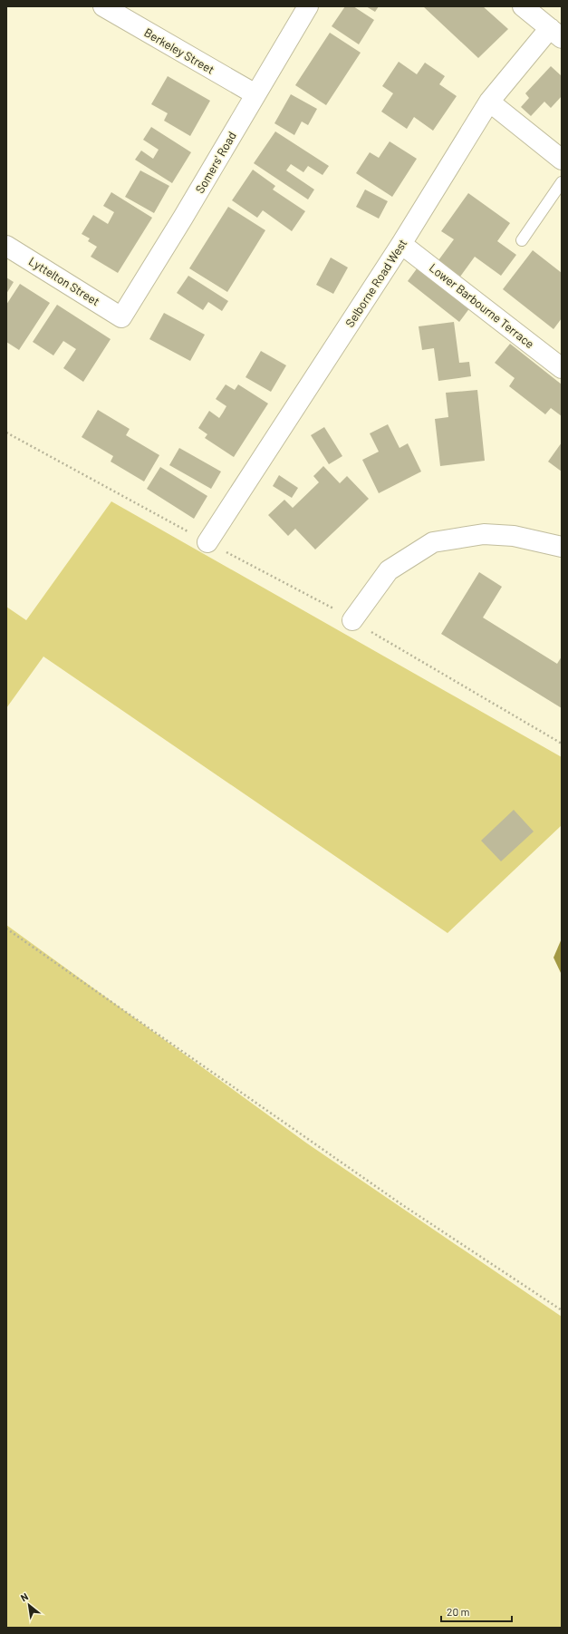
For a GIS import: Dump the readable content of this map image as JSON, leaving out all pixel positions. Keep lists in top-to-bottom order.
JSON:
{
  "streets": {
    "street": [
      "Berkeley Street",
      "Somers' Road",
      "Lyttelton Street",
      "Selborne Road West",
      "Lower Barbourne Terrace"
    ]
  },
  "crossings": [
    ["Berkeley Street", "Somers' Road"],
    ["Somers' Road", "Lyttelton Street"],
    ["Selborne Road West", "Lower Barbourne Terrace"]
  ],
  "scale_bar": "20 m",
  "north": "top left"
}
